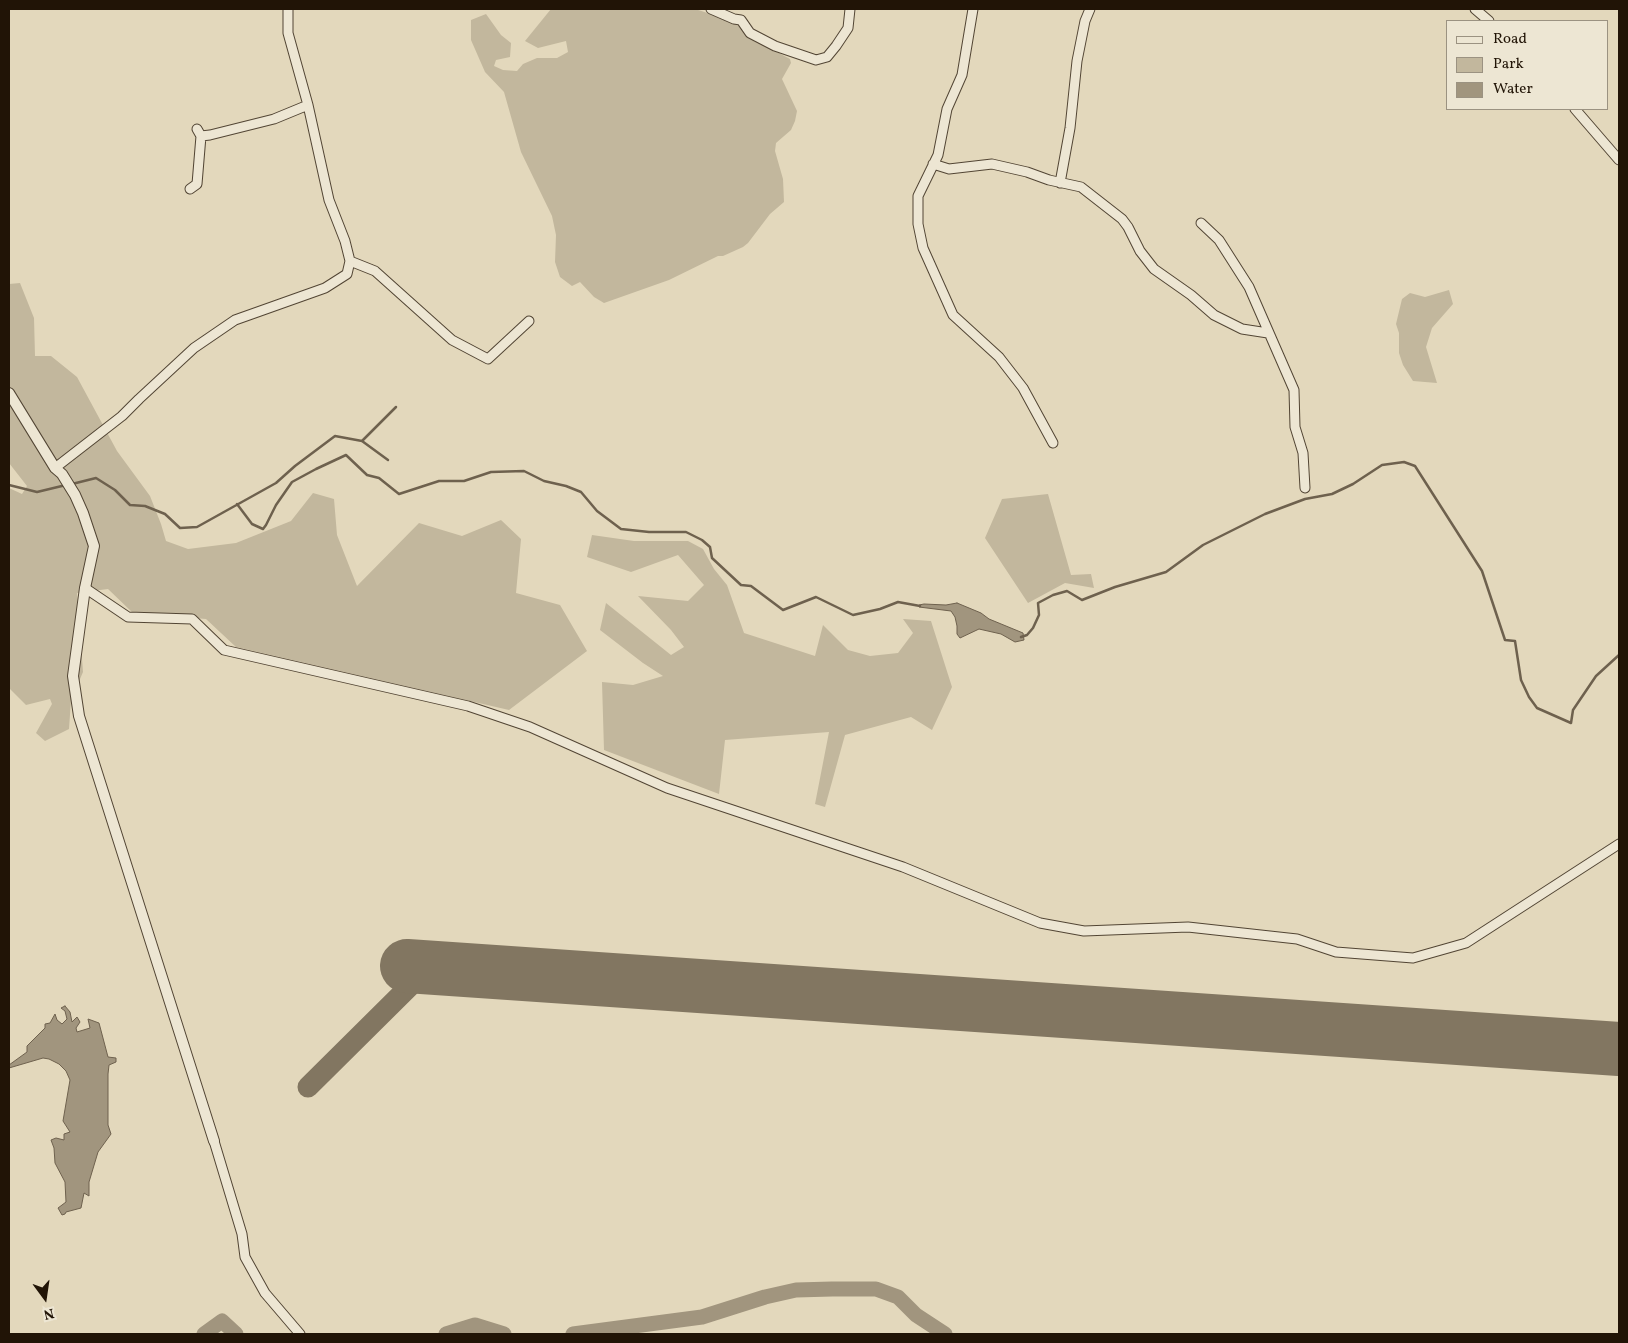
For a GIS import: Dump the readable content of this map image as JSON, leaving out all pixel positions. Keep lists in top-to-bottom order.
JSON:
{
  "legend": ["Road", "Park", "Water"],
  "north": "bottom"
}
